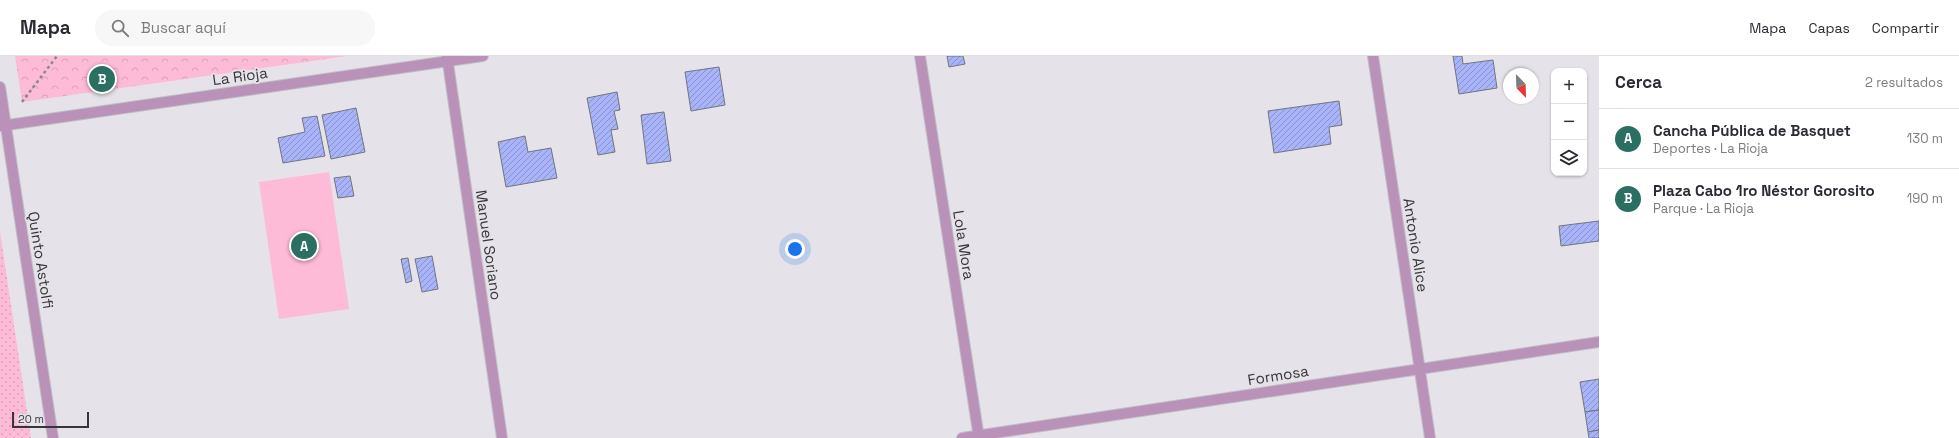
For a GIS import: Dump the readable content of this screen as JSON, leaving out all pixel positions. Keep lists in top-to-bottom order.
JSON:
{
  "streets": {
    "street": [
      "La Rioja",
      "Manuel Soriano",
      "Lola Mora",
      "Antonio Alice",
      "Quinto Astolfi",
      "Formosa"
    ]
  },
  "crossings": [
    ["La Rioja", "Manuel Soriano"],
    ["La Rioja", "Quinto Astolfi"],
    ["Lola Mora", "Formosa"],
    ["Antonio Alice", "Formosa"]
  ],
  "scale_bar": "20 m",
  "north": "bottom right",
  "page": {
    "header": "Mapa",
    "search": "Buscar aquí",
    "nav": ["Mapa", "Capas", "Compartir"],
    "heading": ["Cerca", "2 resultados"],
    "pins": ["B", "A"],
    "map_buttons": ["+", "−"],
    "list": [
      {
        "mark": "A",
        "name": "Cancha Pública de Basquet",
        "note": "Deportes · La Rioja",
        "value": "130 m"
      },
      {
        "mark": "B",
        "name": "Plaza Cabo 1ro Néstor Gorosito",
        "note": "Parque · La Rioja",
        "value": "190 m"
      }
    ],
    "scale": "20 m"
  }
}
